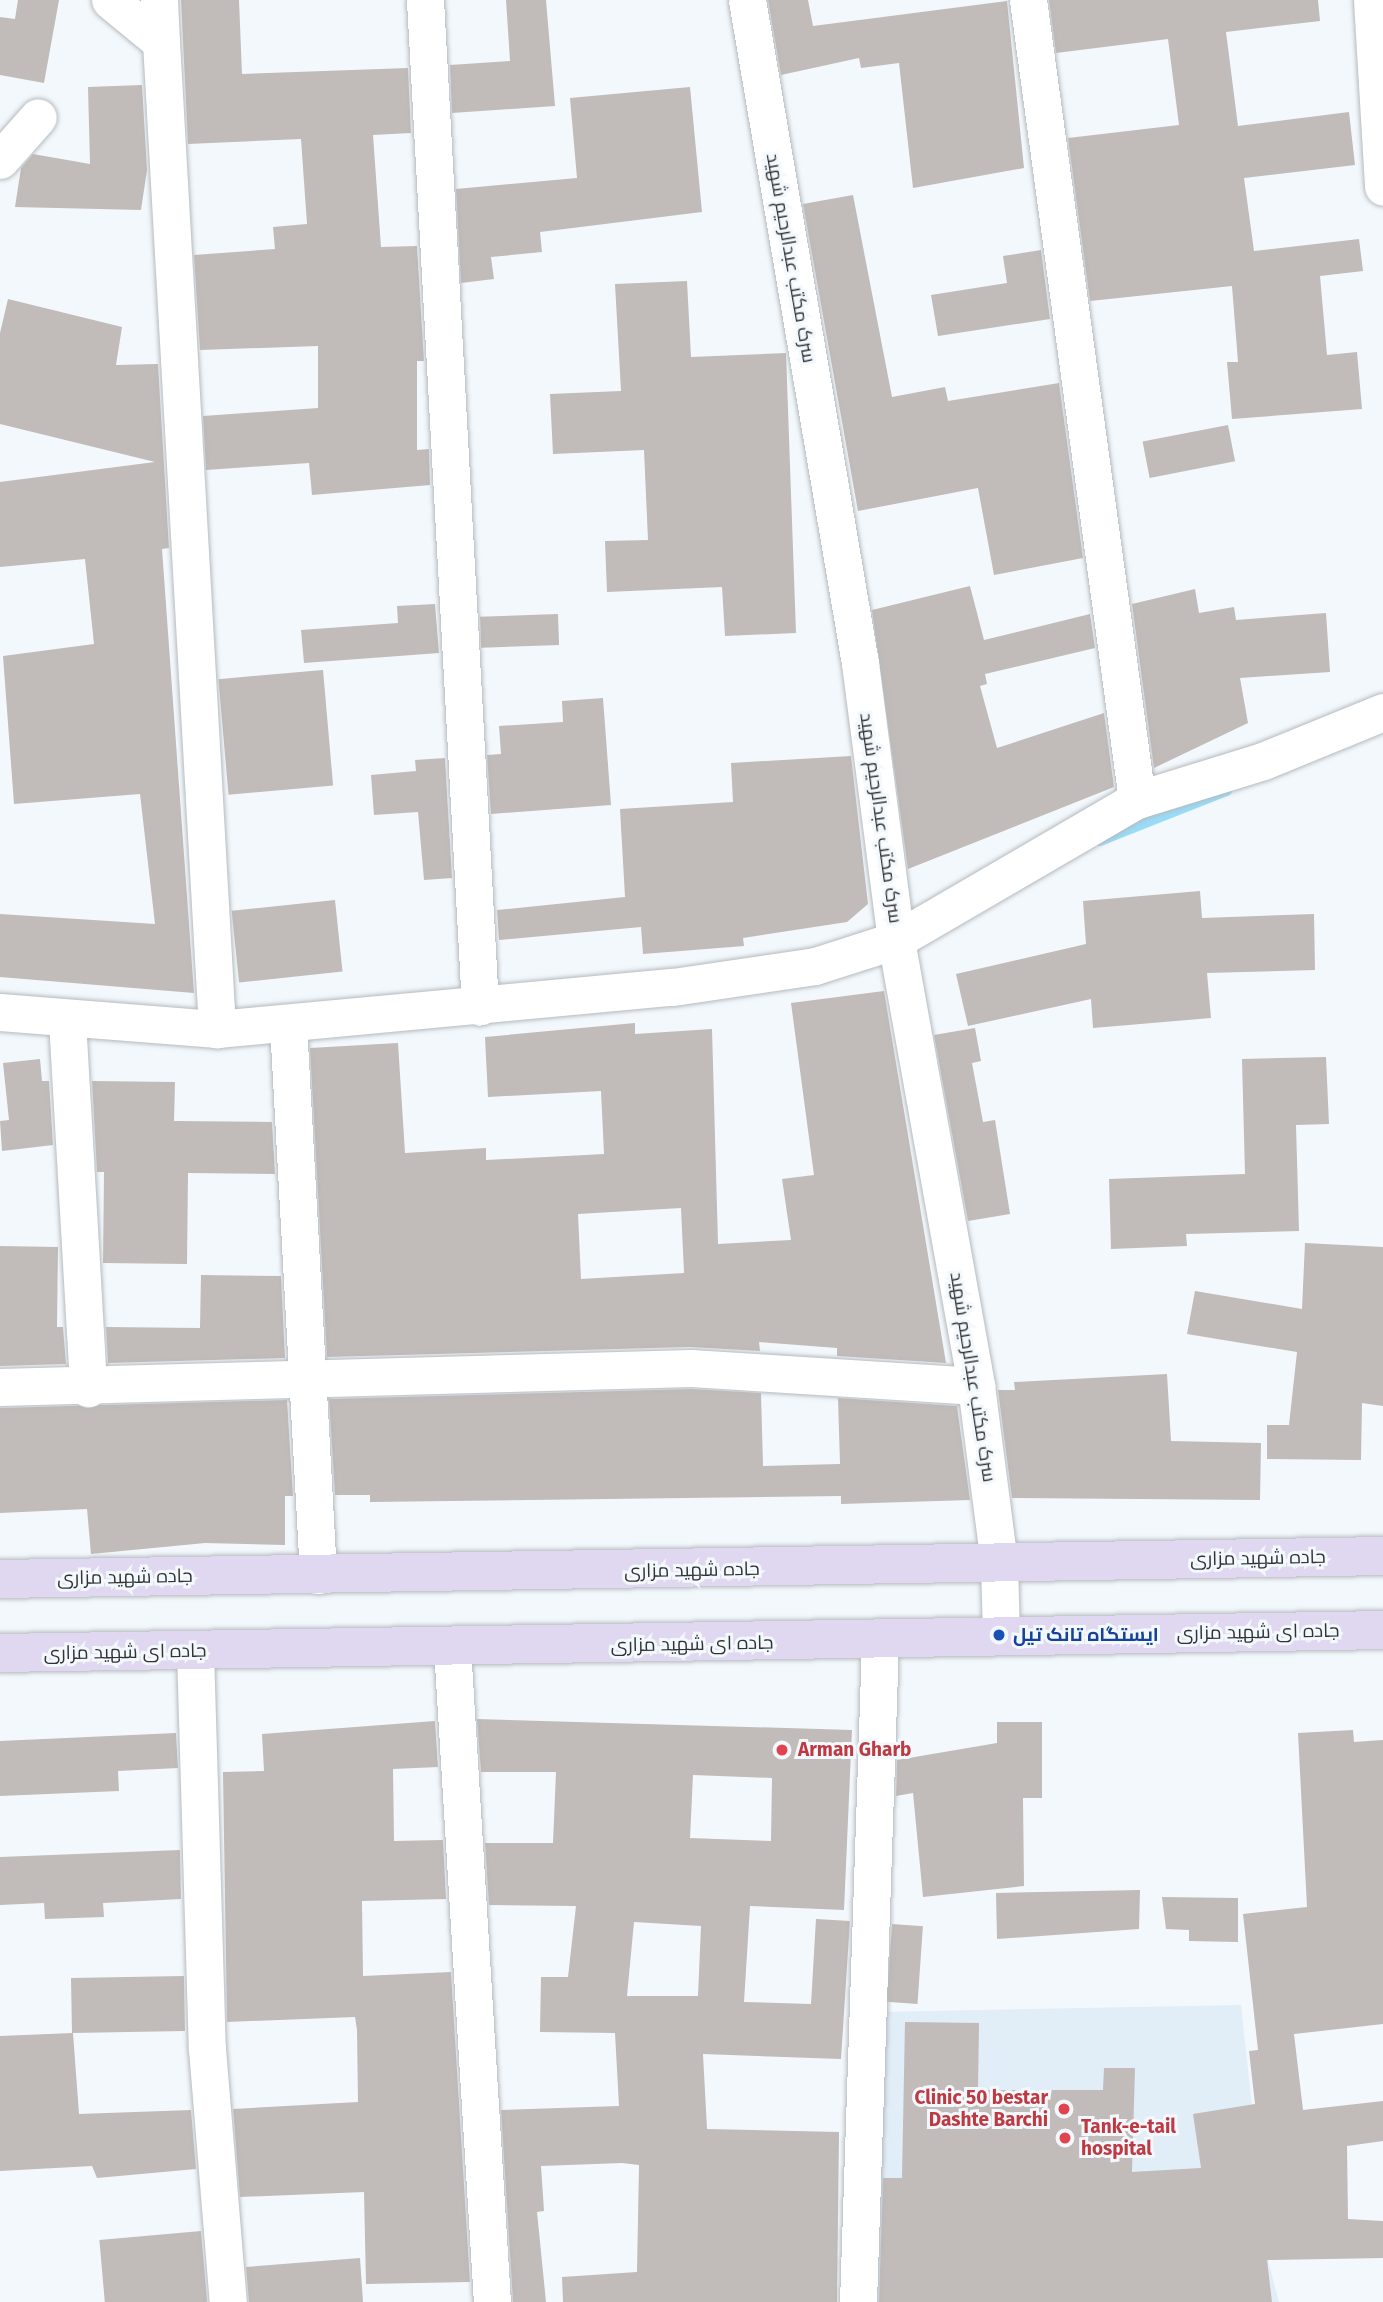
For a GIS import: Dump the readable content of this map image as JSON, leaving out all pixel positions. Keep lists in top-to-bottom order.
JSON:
{
  "streets": {
    "main road": ["جاده شهید مزاری", "جاده ای شهید مزاری"],
    "street": ["سرک مکتب عبدالرحیم شهید"]
  },
  "crossings": [
    ["سرک مکتب عبدالرحیم شهید", "جاده شهید مزاری"],
    ["سرک مکتب عبدالرحیم شهید", "جاده ای شهید مزاری"]
  ],
  "places": [
    "ایستگاه تانک تیل",
    "Arman Gharb",
    "Clinic 50 bestar Dashte Barchi",
    "Tank-e-tail hospital"
  ]
}
